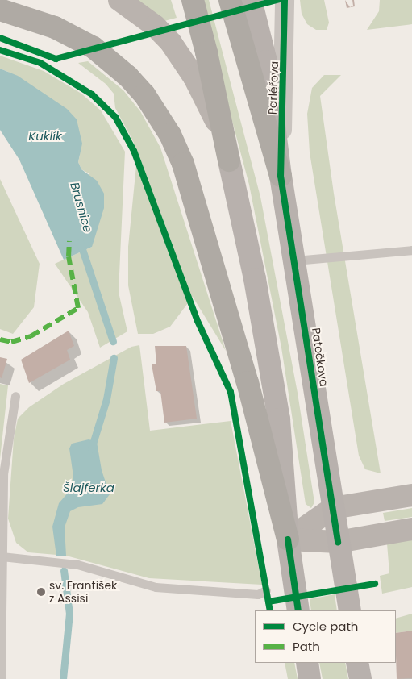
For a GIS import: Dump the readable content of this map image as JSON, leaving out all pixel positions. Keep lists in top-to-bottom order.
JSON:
{
  "streets": {
    "main road": ["Patočkova"],
    "street": ["Parléřova"]
  },
  "crossings": [
    ["Parléřova", "Patočkova"]
  ],
  "water": ["Kuklík", "Brusnice", "Šlajferka"],
  "places": ["sv. František z Assisi"],
  "legend": ["Cycle path", "Path"]
}
